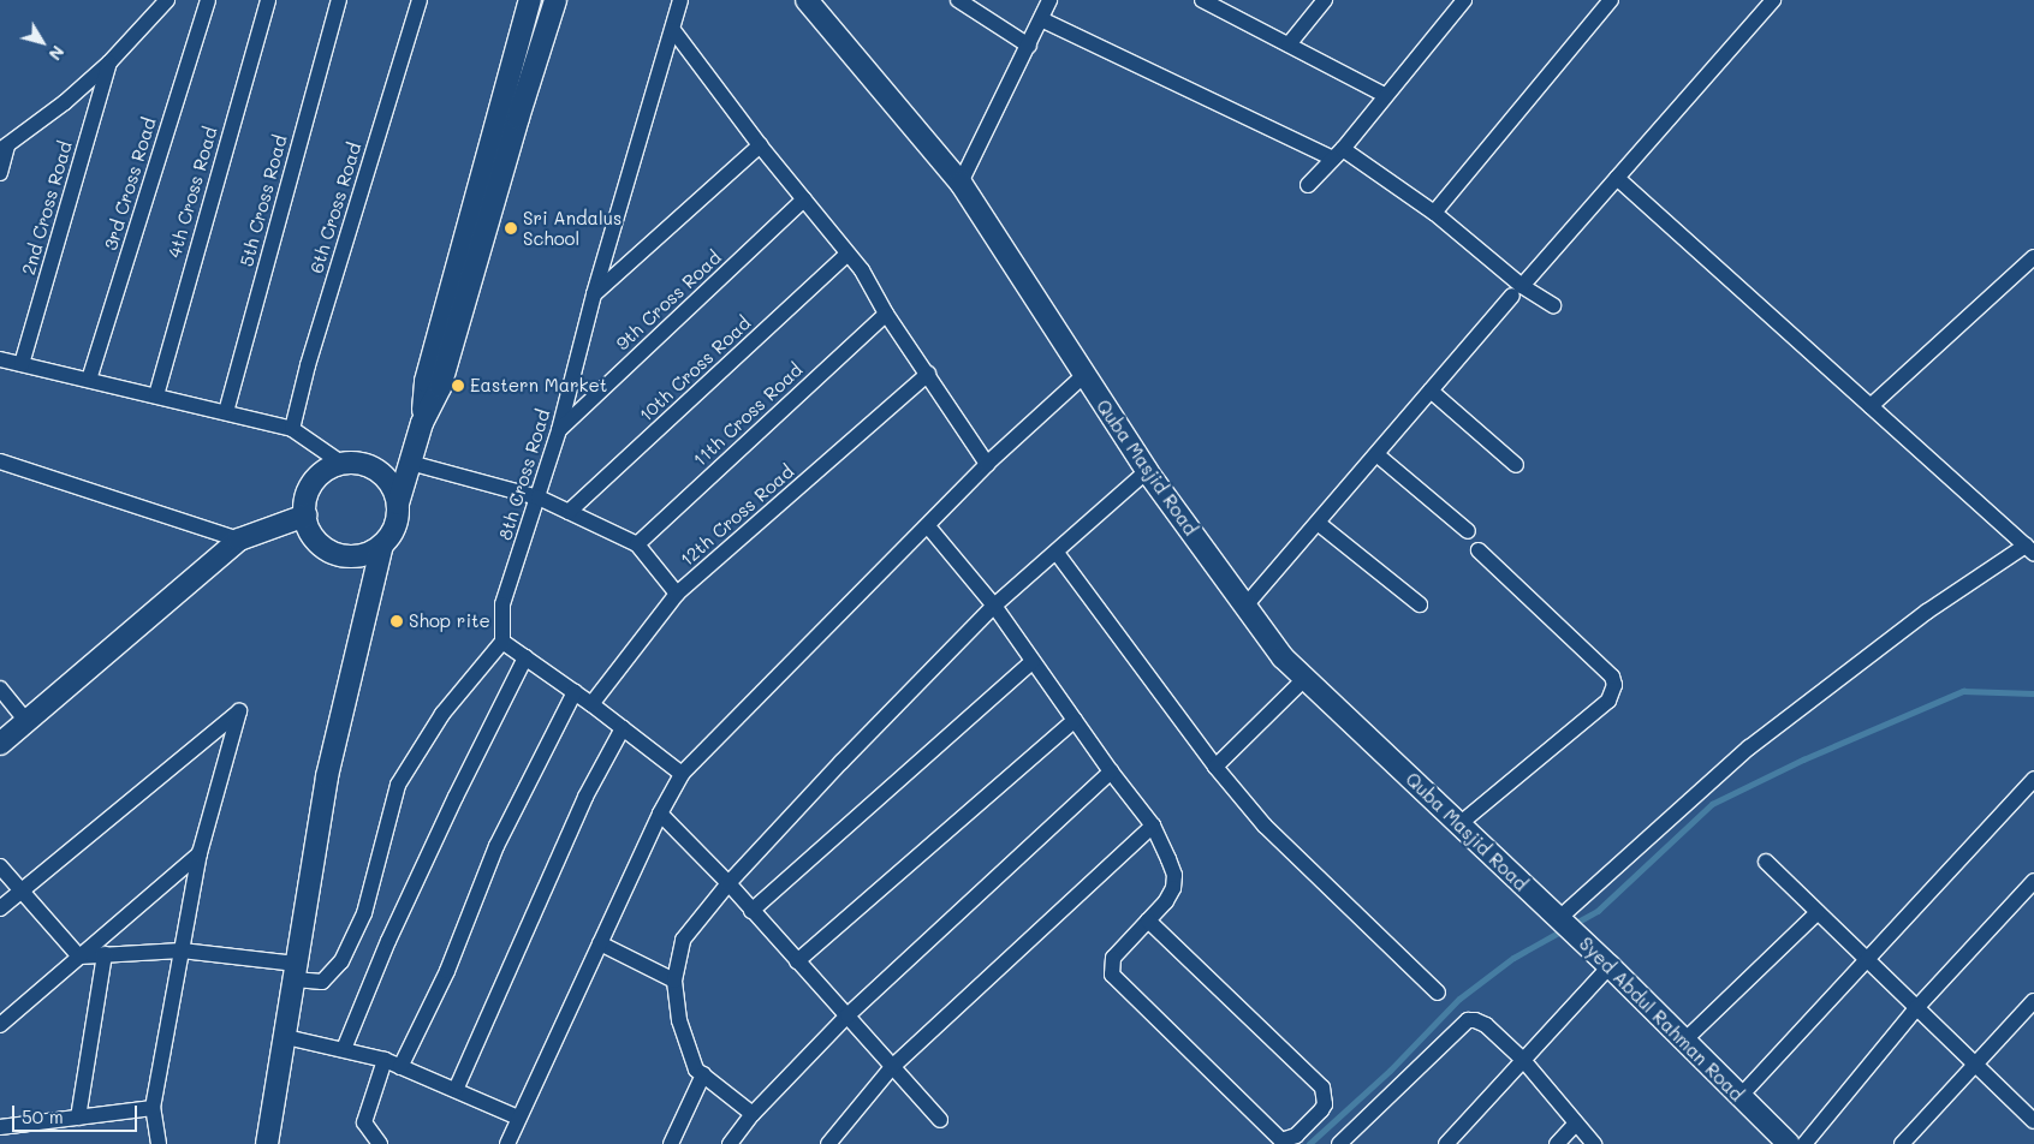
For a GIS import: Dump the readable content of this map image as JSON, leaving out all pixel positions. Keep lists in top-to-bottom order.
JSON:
{
  "streets": {
    "street": [
      "3rd Cross Road",
      "4th Cross Road",
      "5th Cross Road",
      "2nd Cross Road",
      "6th Cross Road",
      "9th Cross Road",
      "10th Cross Road",
      "11th Cross Road",
      "Quba Masjid Road",
      "8th Cross Road",
      "12th Cross Road",
      "Syed Abdul Rahman Road"
    ]
  },
  "crossings": [
    ["9th Cross Road", "8th Cross Road"],
    ["Quba Masjid Road", "Syed Abdul Rahman Road"]
  ],
  "places": ["Sri Andalus School", "Eastern Market", "Shop rite"],
  "scale_bar": "50 m",
  "north": "bottom right"
}
